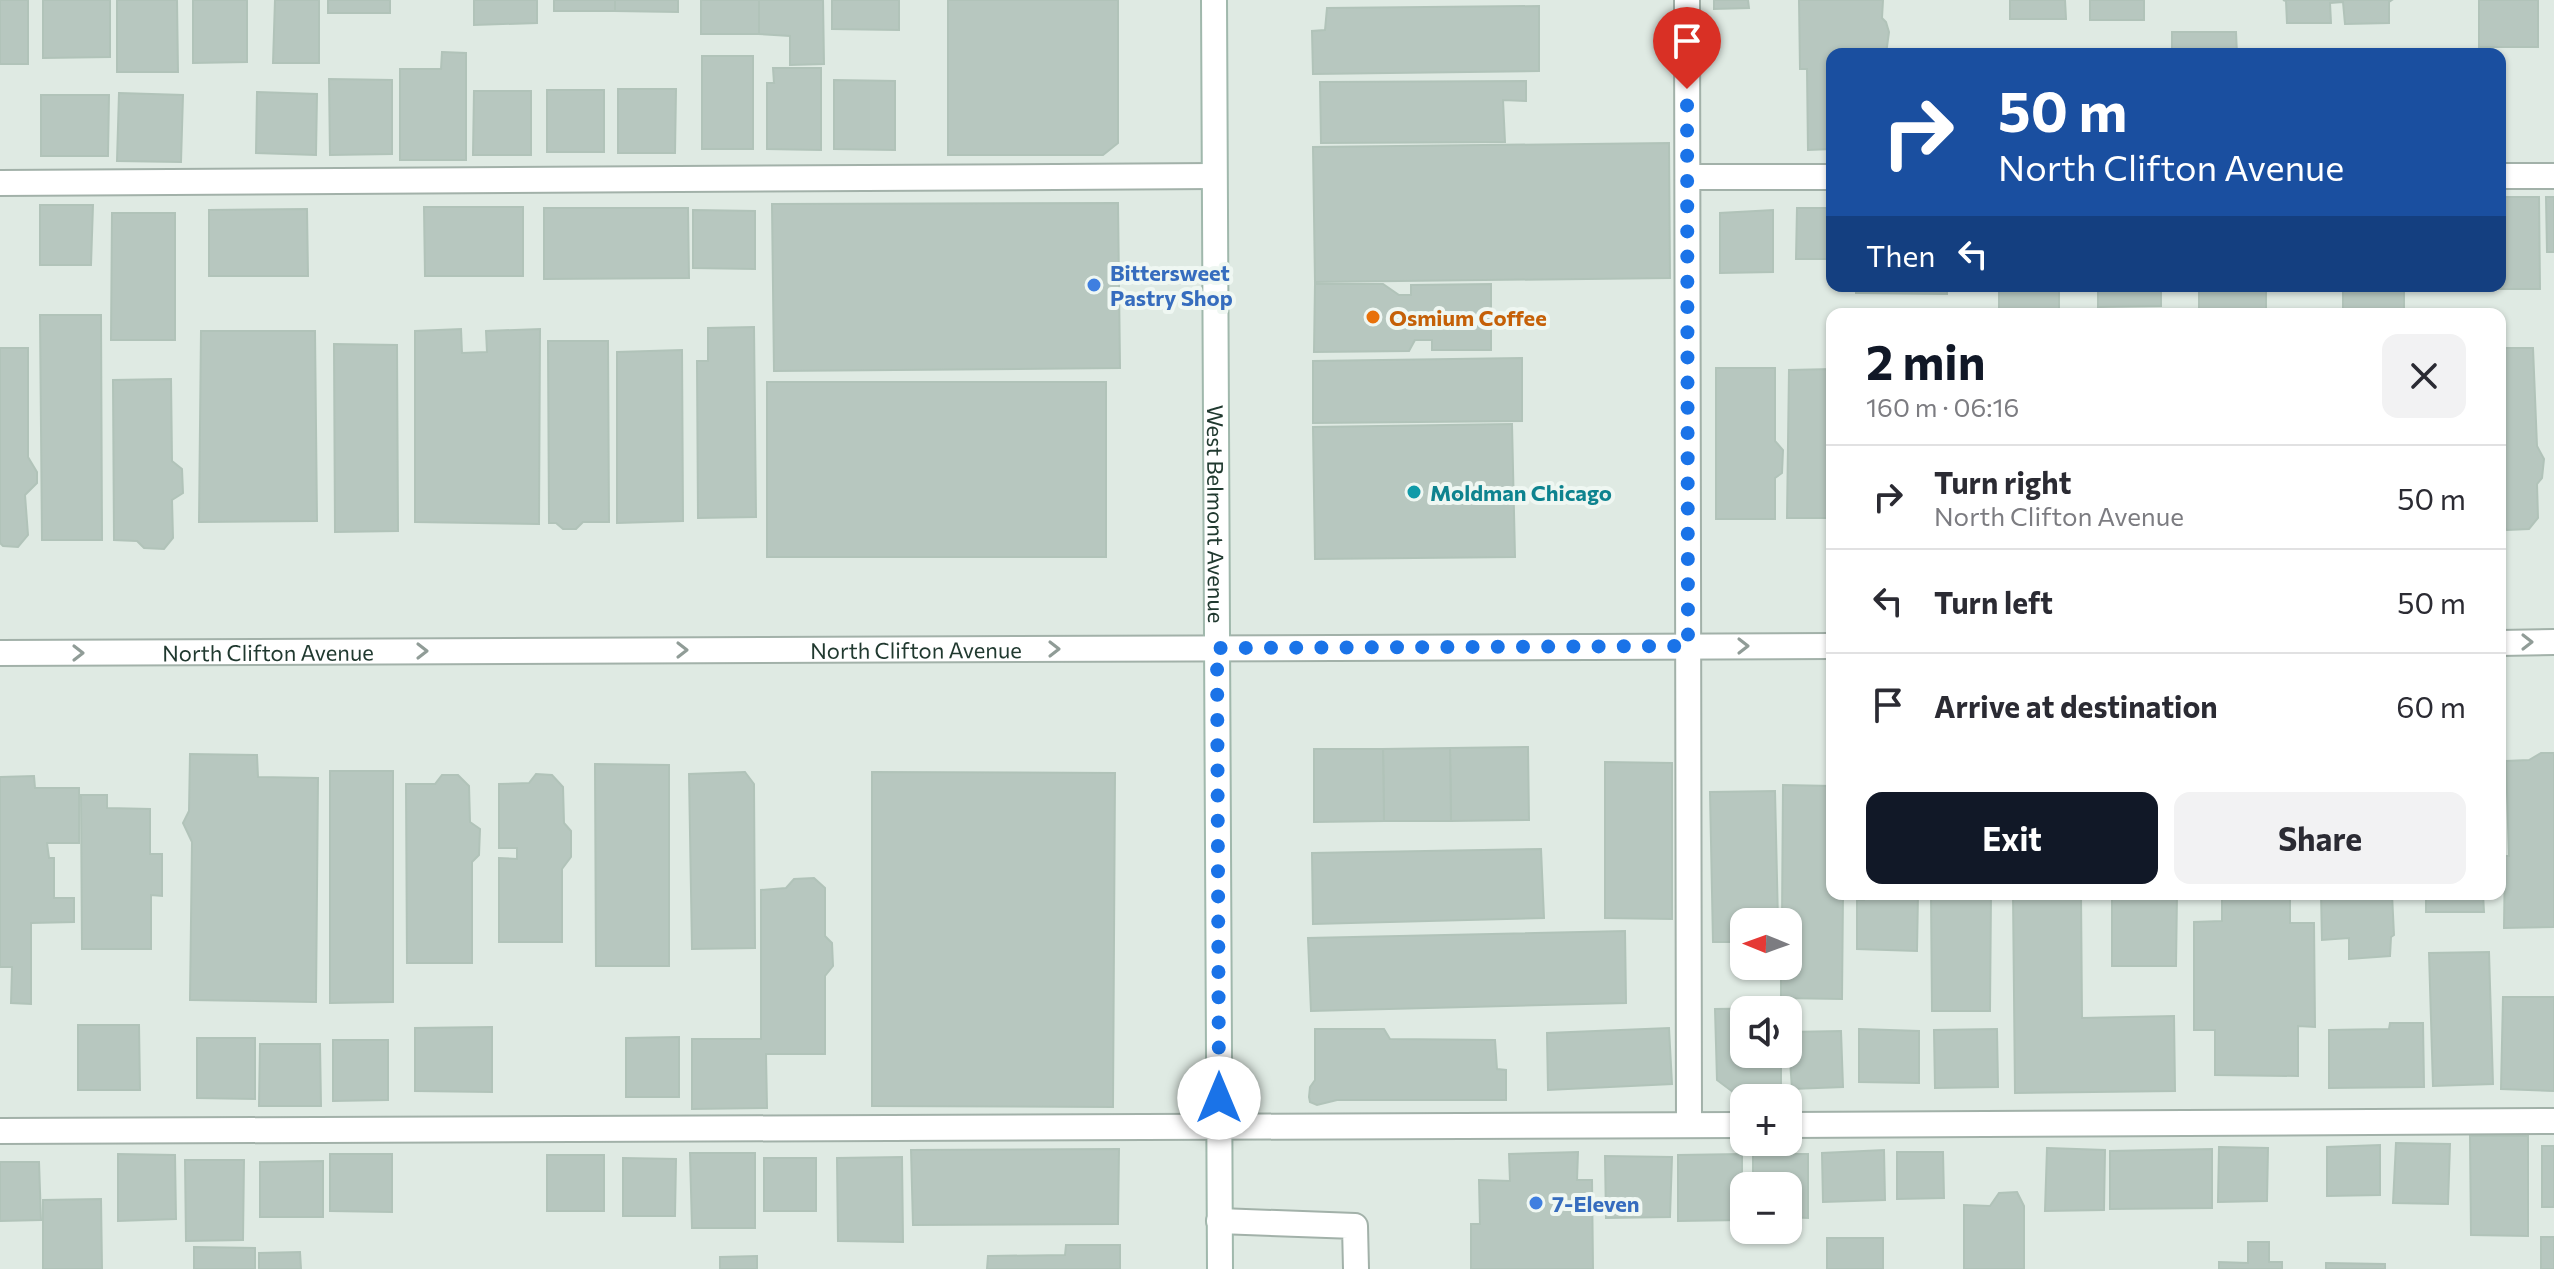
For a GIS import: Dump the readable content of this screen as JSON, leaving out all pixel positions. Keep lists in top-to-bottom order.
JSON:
{
  "streets": {
    "street": ["West Belmont Avenue", "North Clifton Avenue"]
  },
  "crossings": [
    ["West Belmont Avenue", "North Clifton Avenue"]
  ],
  "one_way": ["North Clifton Avenue"],
  "places": [
    "Bittersweet Pastry Shop",
    "Osmium Coffee",
    "Moldman Chicago",
    "7-Eleven"
  ],
  "north": "left",
  "page": {
    "turn": ["50 m", "North Clifton Avenue"],
    "then": "Then",
    "heading": ["2 min", "160 m · 06:16"],
    "list": [
      {
        "name": "Turn right",
        "note": "North Clifton Avenue",
        "value": "50 m"
      },
      {
        "name": "Turn left",
        "value": "50 m"
      },
      {
        "name": "Arrive at destination",
        "value": "60 m"
      }
    ],
    "buttons": ["Exit", "Share"],
    "map_buttons": ["+", "−"]
  }
}
